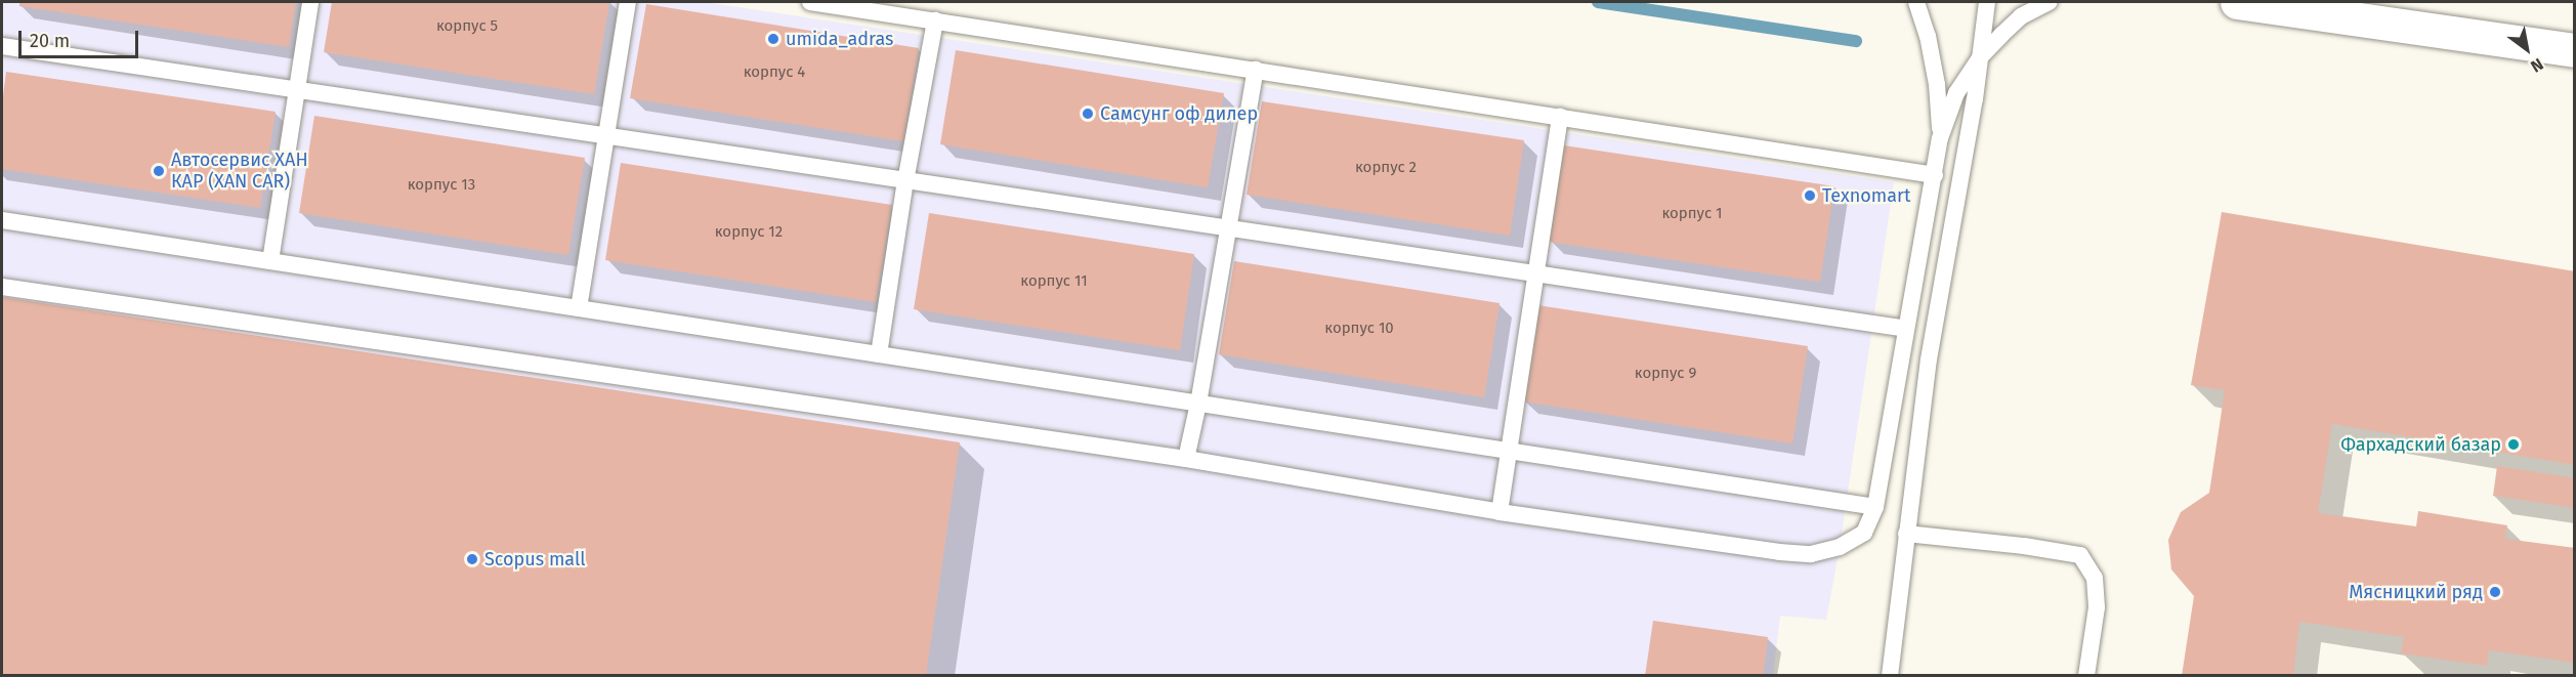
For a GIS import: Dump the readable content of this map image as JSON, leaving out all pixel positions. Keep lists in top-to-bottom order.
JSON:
{
  "places": [
    "umida_adras",
    "Самсунг оф дилер",
    "Автосервис ХАН КАР (XAN CAR)",
    "Texnomart",
    "Фархадский базар",
    "Scopus mall",
    "Мясницкий ряд"
  ],
  "house_numbers": [
    "корпус 5",
    "корпус 4",
    "корпус 2",
    "корпус 13",
    "корпус 1",
    "корпус 12",
    "корпус 11",
    "корпус 10",
    "корпус 9"
  ],
  "scale_bar": "20 m",
  "north": "bottom right"
}
